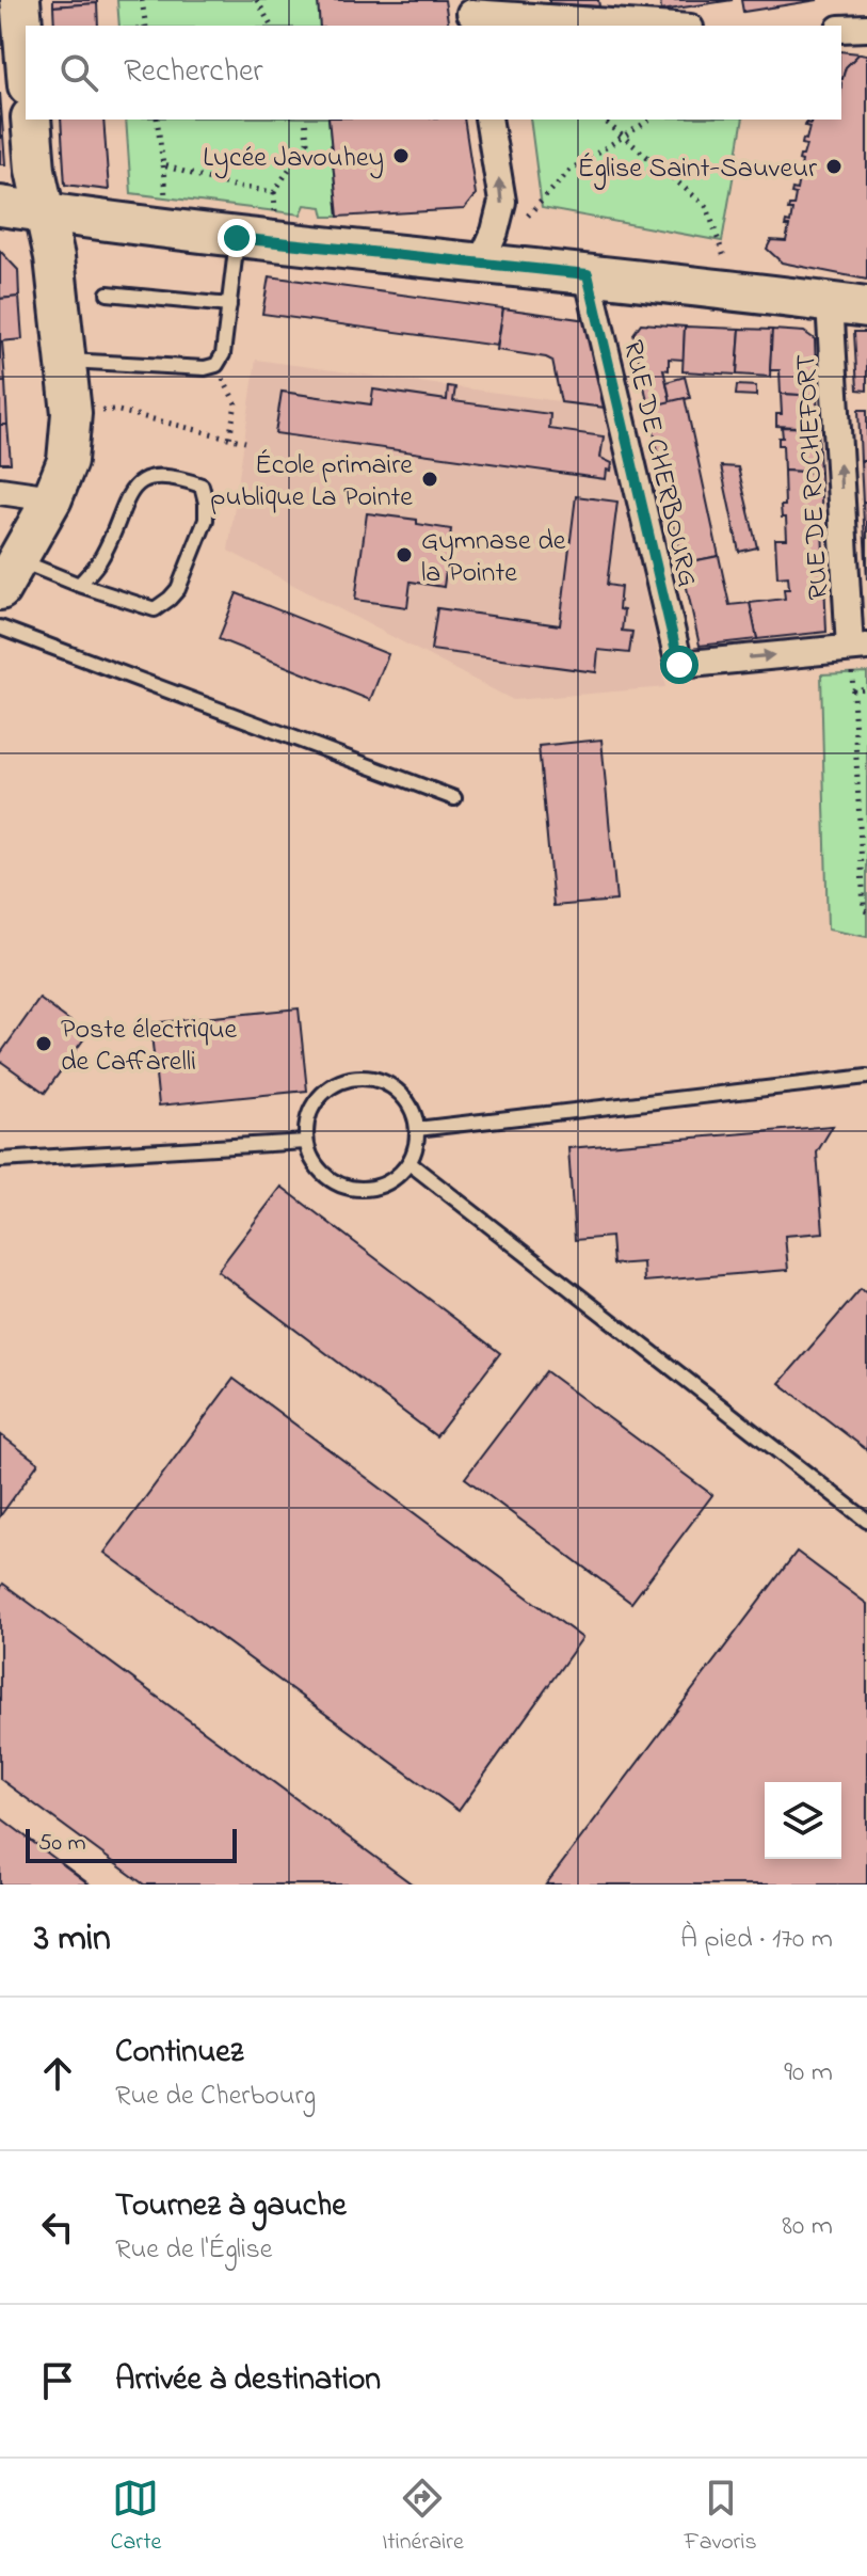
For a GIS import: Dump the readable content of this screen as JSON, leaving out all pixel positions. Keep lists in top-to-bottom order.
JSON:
{
  "streets": {
    "street": ["RUE DE CHERBOURG", "RUE DE ROCHEFORT"]
  },
  "crossings": [
    ["RUE DE CHERBOURG", "RUE DE ROCHEFORT"]
  ],
  "one_way": ["RUE DE ROCHEFORT"],
  "places": [
    "Lycée Javouhey",
    "Église Saint-Sauveur",
    "École primaire publique La Pointe",
    "Gymnase de la Pointe",
    "Poste électrique de Caffarelli"
  ],
  "scale_bar": "50 m",
  "page": {
    "search": "Rechercher",
    "scale": "50 m",
    "heading": ["3 min", "À pied · 170 m"],
    "list": [
      ["Continuez", "Rue de Cherbourg", "90 m"],
      ["Tournez à gauche", "Rue de l'Église", "80 m"],
      "Arrivée à destination"
    ],
    "nav": ["Carte", "Itinéraire", "Favoris"]
  }
}
